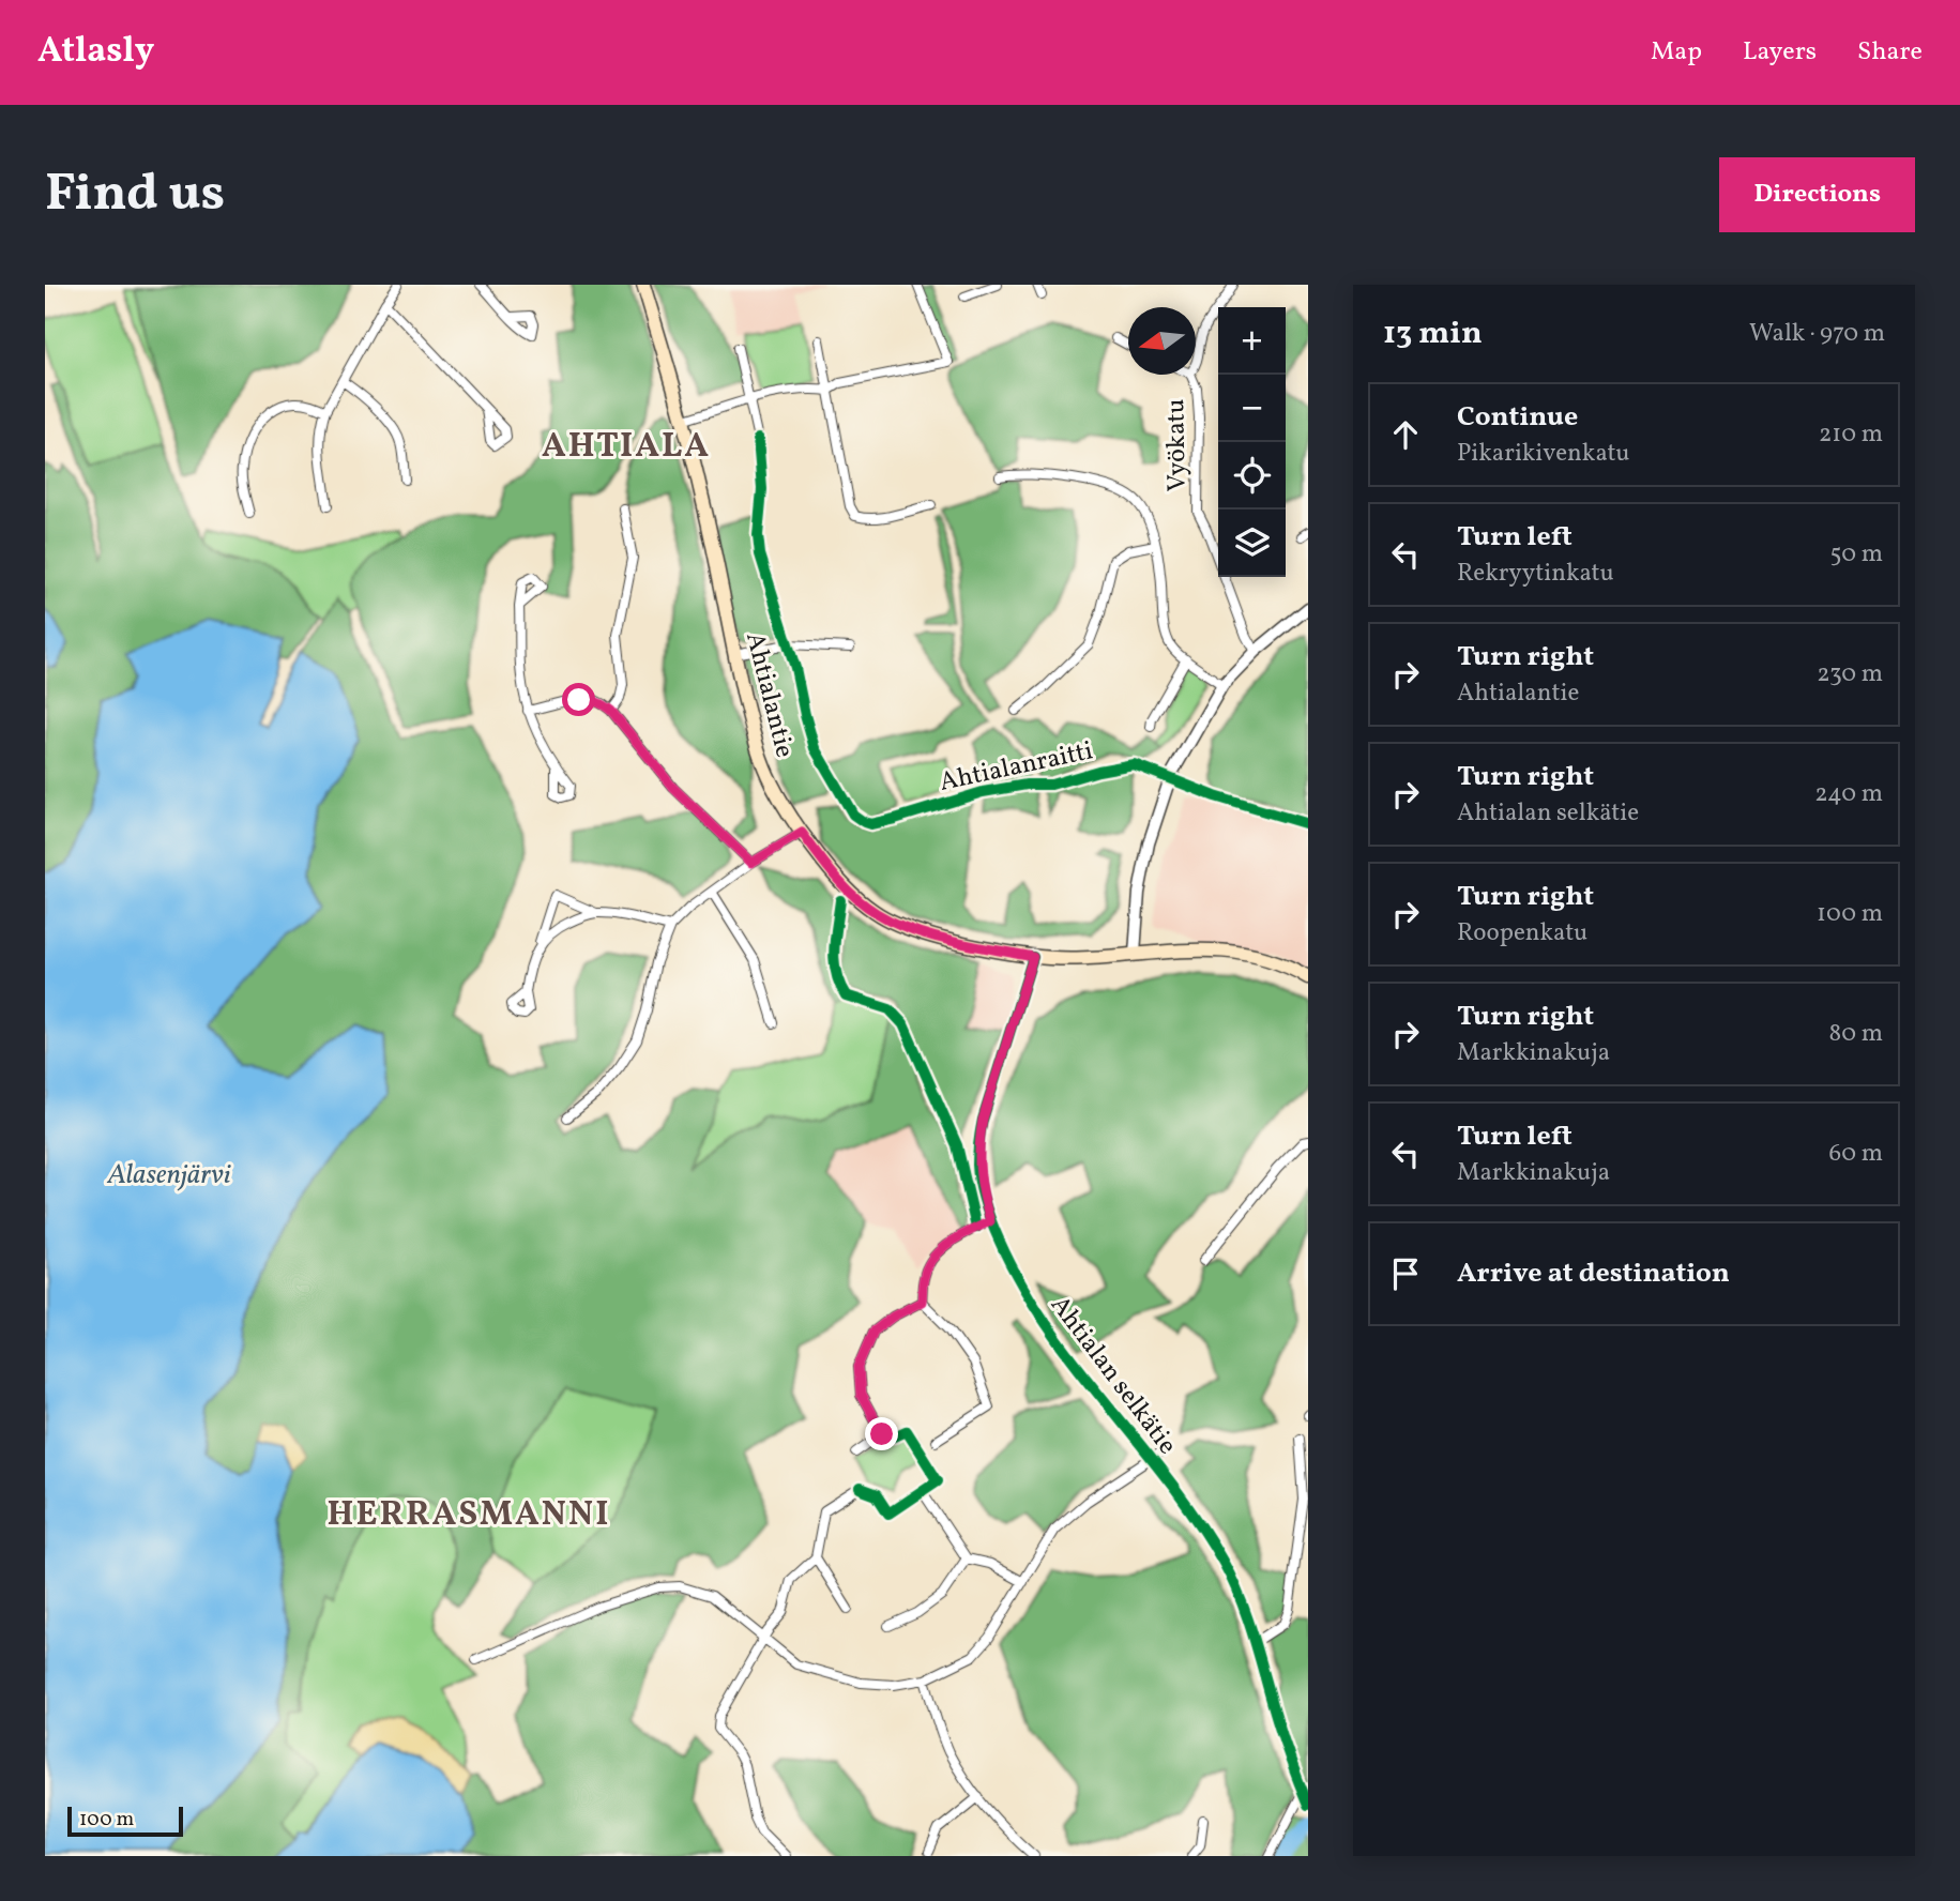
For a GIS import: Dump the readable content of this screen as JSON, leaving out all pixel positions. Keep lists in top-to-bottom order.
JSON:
{
  "streets": {
    "main road": ["Ahtialantie"],
    "street": ["Vyökatu", "Ahtialan selkätie"],
    "cycle path": ["Ahtialanraitti"]
  },
  "crossings": [
    ["Ahtialantie", "Ahtialan selkätie"]
  ],
  "districts": ["AHTIALA", "HERRASMANNI"],
  "water": ["Alasenjärvi"],
  "scale_bar": "100 m",
  "north": "left",
  "page": {
    "header": "Atlasly",
    "nav": ["Map", "Layers", "Share"],
    "buttons": "Directions",
    "title": "Find us",
    "heading": ["13 min", "Walk · 970 m"],
    "map_buttons": ["+", "−"],
    "list": [
      ["Continue", "Pikarikivenkatu", "210 m"],
      ["Turn left", "Rekryytinkatu", "50 m"],
      ["Turn right", "Ahtialantie", "230 m"],
      ["Turn right", "Ahtialan selkätie", "240 m"],
      ["Turn right", "Roopenkatu", "100 m"],
      ["Turn right", "Markkinakuja", "80 m"],
      ["Turn left", "Markkinakuja", "60 m"],
      "Arrive at destination"
    ],
    "scale": "100 m"
  }
}
